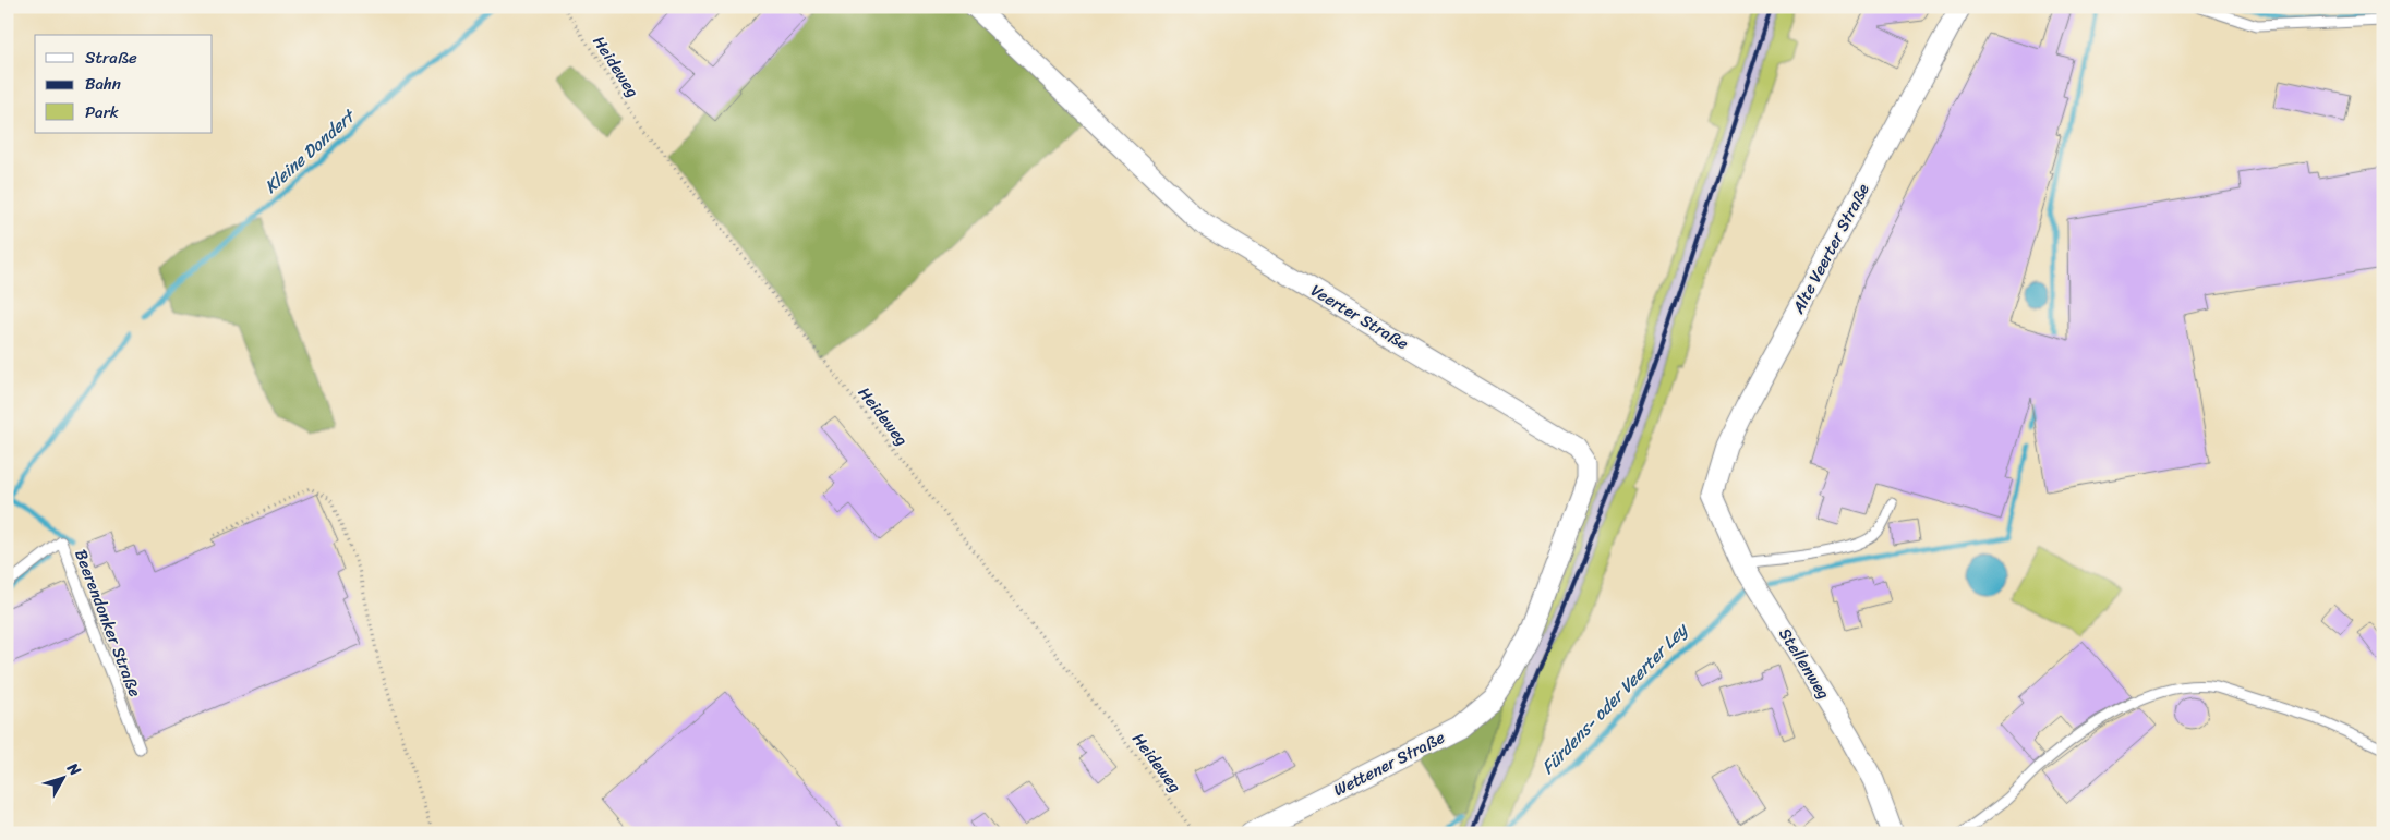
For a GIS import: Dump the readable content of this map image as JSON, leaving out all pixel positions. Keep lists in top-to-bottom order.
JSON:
{
  "streets": {
    "street": [
      "Alte Veerter Straße",
      "Veerter Straße",
      "Stellenweg",
      "Wettener Straße"
    ],
    "lane": ["Beerendonker Straße"],
    "path": ["Heideweg"]
  },
  "crossings": [
    ["Alte Veerter Straße", "Stellenweg"],
    ["Veerter Straße", "Wettener Straße"]
  ],
  "water": ["Kleine Dondert", "Fürdens- oder Veerter Ley"],
  "legend": ["Straße", "Bahn", "Park"],
  "north": "top right"
}
